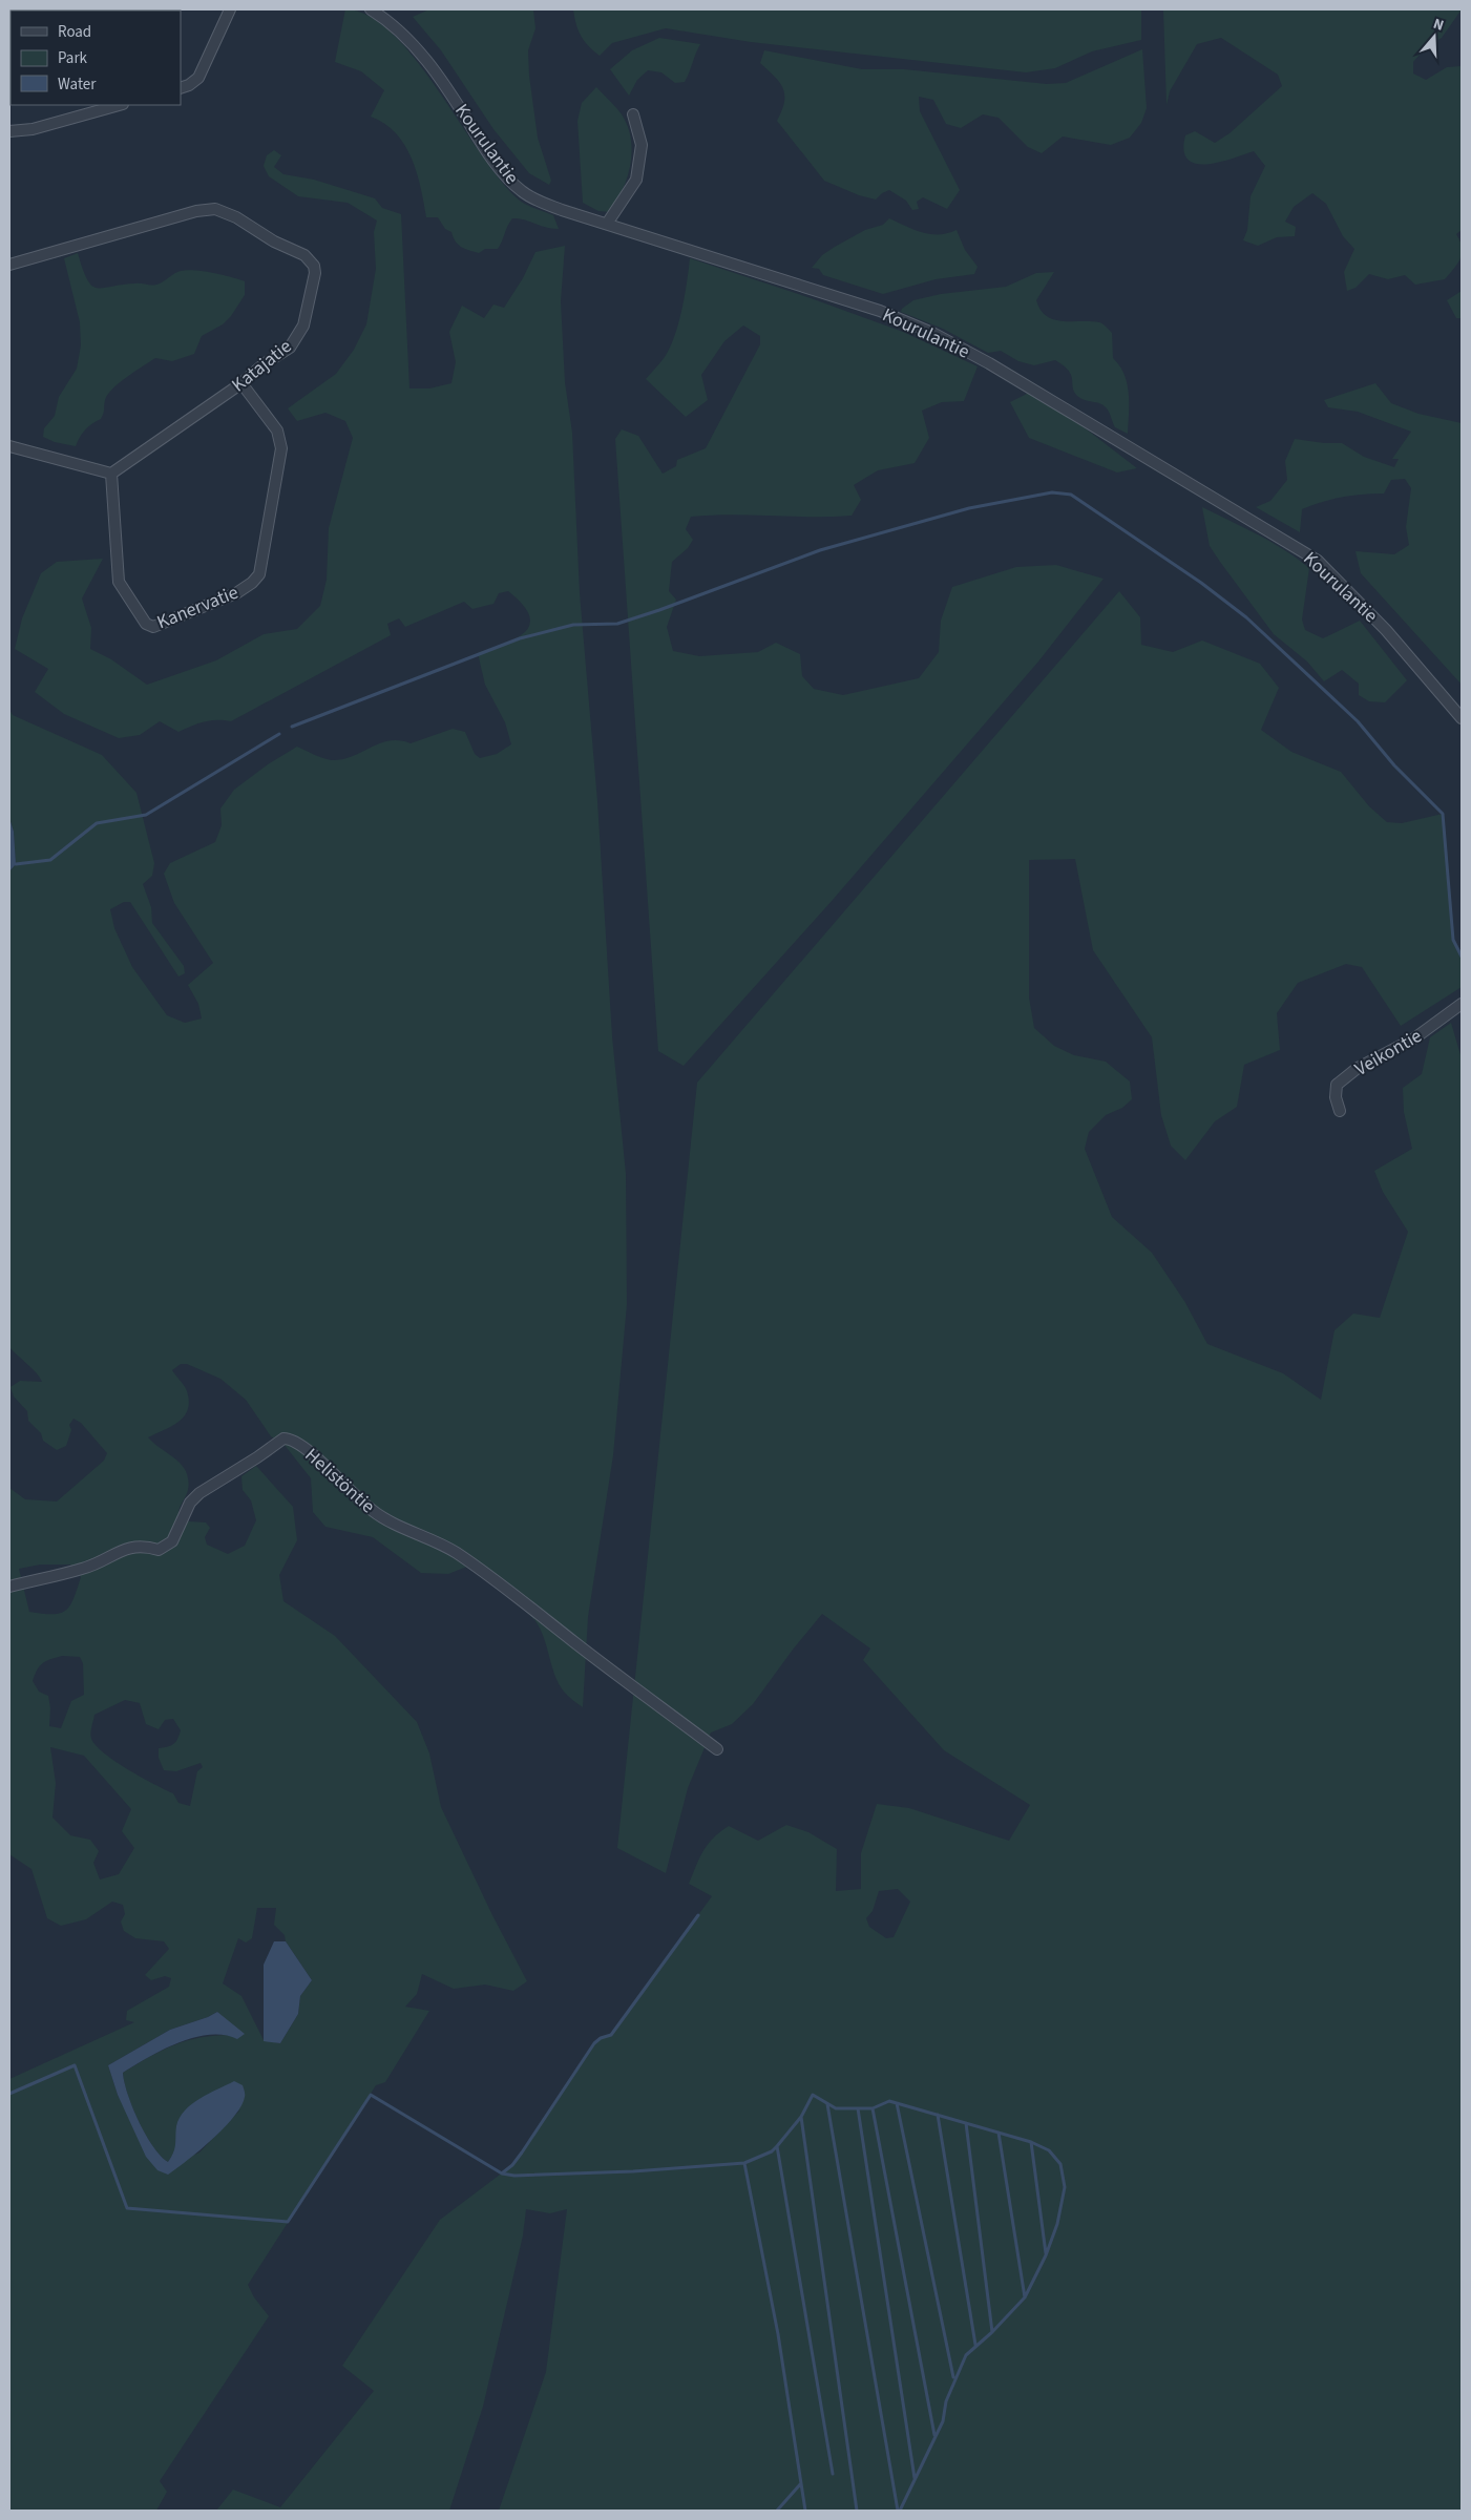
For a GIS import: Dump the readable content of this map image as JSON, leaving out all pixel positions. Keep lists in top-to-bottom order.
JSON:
{
  "streets": {
    "street": [
      "Kourulantie",
      "Katajatie",
      "Kanervatie",
      "Veikontie",
      "Helistöntie"
    ]
  },
  "crossings": [
    ["Katajatie", "Kanervatie"]
  ],
  "legend": ["Road", "Park", "Water"],
  "north": "top"
}
